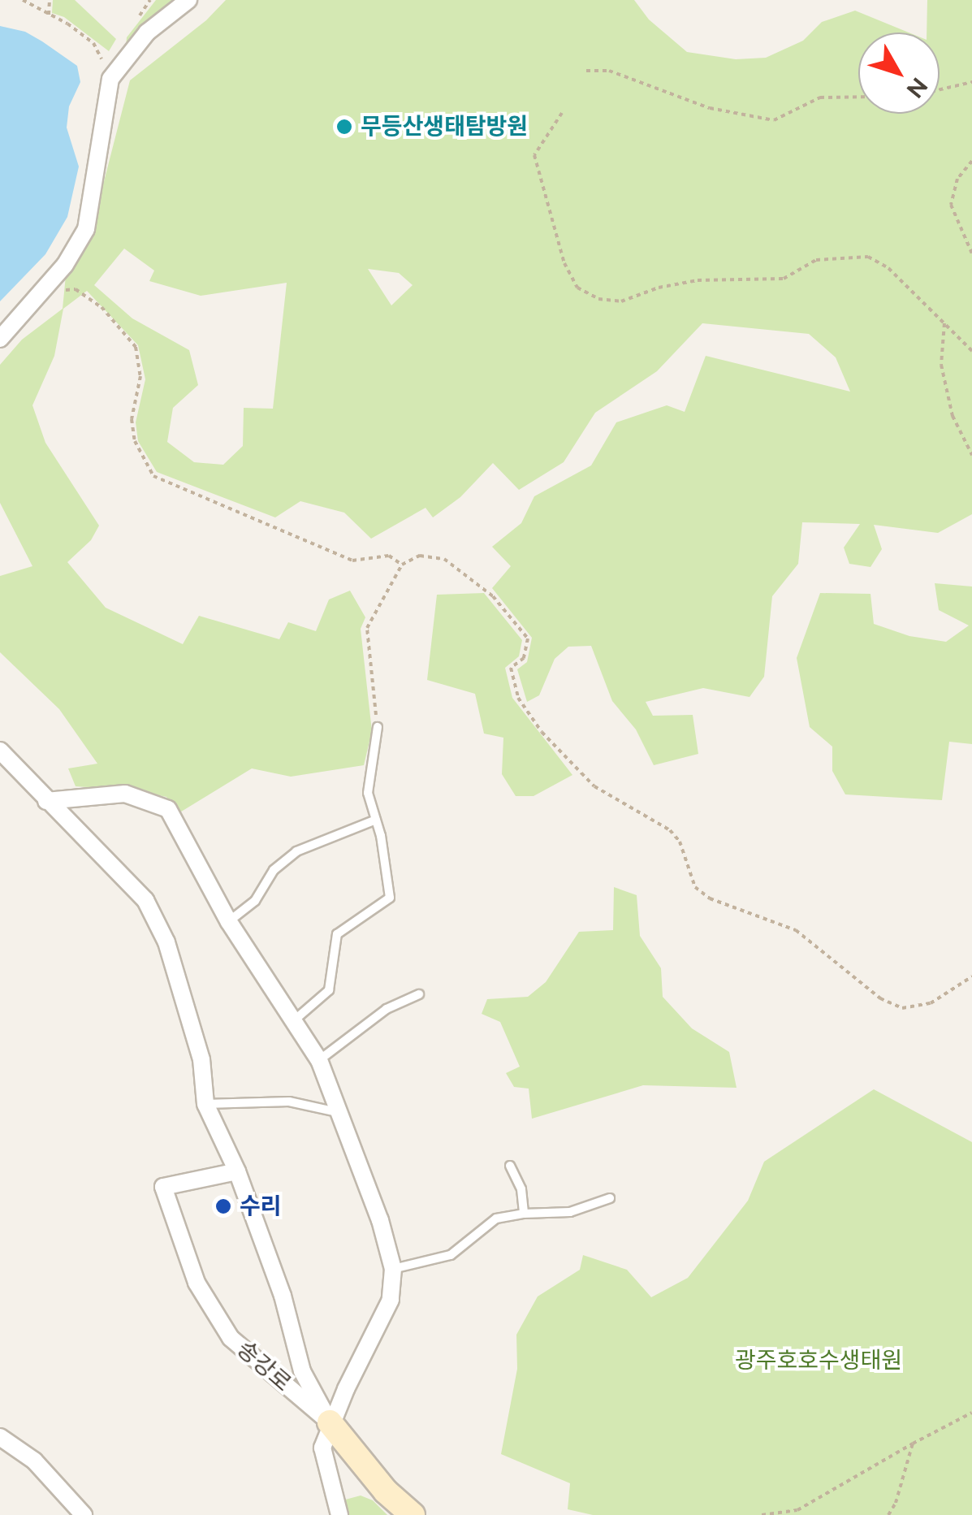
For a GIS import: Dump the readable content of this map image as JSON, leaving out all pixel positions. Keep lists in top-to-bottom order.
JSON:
{
  "streets": {
    "main road": ["송강로"]
  },
  "parks": ["광주호호수생태원"],
  "places": ["무등산생태탐방원", "수리"],
  "north": "bottom right"
}
